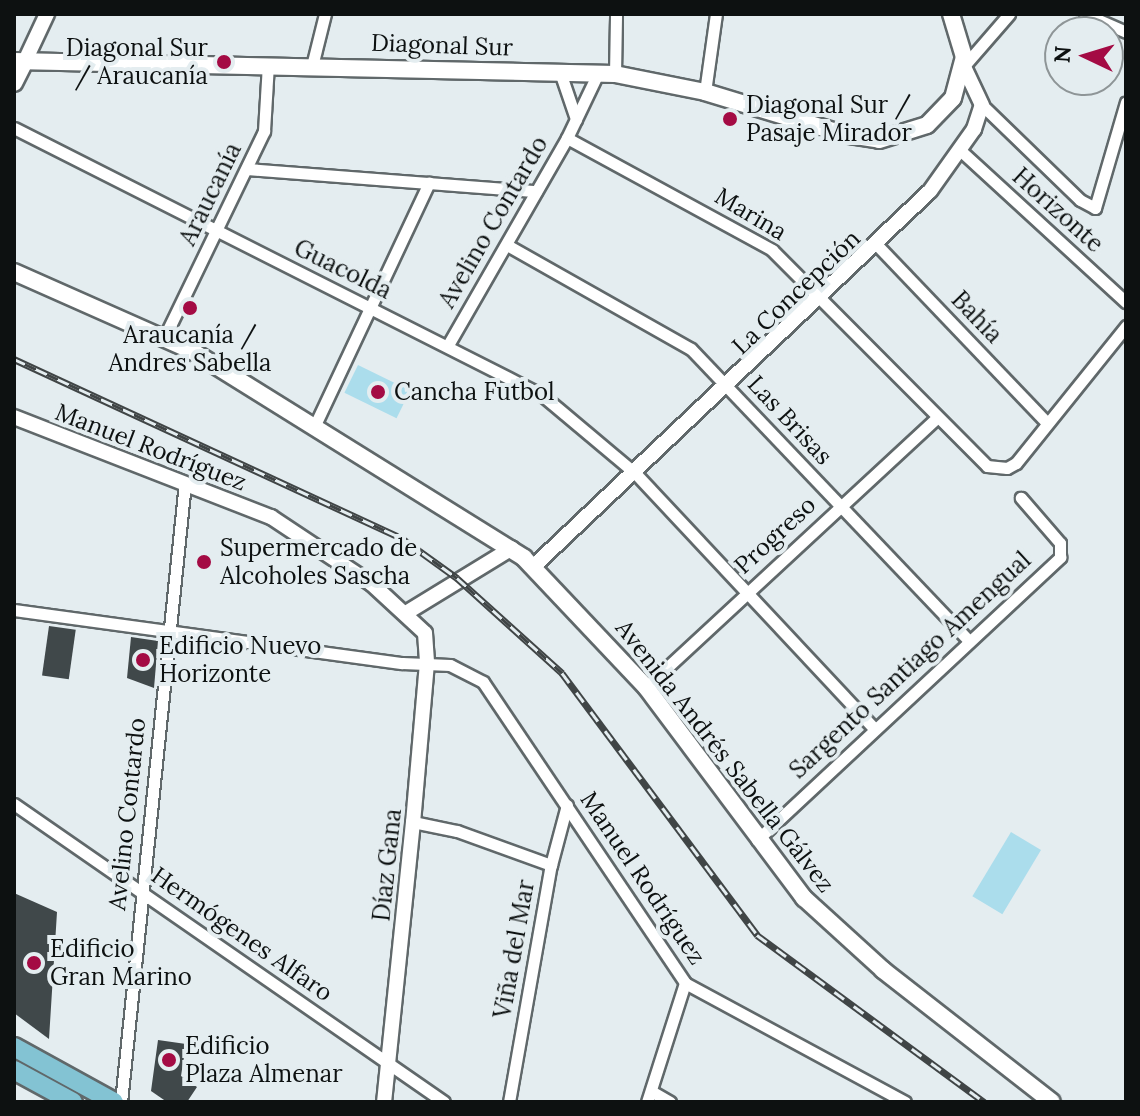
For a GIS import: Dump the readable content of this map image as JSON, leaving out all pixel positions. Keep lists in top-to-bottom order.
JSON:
{
  "streets": {
    "main road": ["Diagonal Sur", "Avenida Andrés Sabella Gálvez"],
    "street": [
      "Araucanía",
      "Horizonte",
      "Marina",
      "Avelino Contardo",
      "Guacolda",
      "La Concepción",
      "Bahía",
      "Las Brisas",
      "Manuel Rodríguez",
      "Progreso",
      "Sargento Santiago Amengual",
      "Díaz Gana",
      "Hermógenes Alfaro",
      "Viña del Mar"
    ]
  },
  "crossings": [
    ["Diagonal Sur", "Araucanía"],
    ["Diagonal Sur", "Avelino Contardo"],
    ["Araucanía", "Guacolda"],
    ["Araucanía", "Avenida Andrés Sabella Gálvez"],
    ["Horizonte", "La Concepción"],
    ["Marina", "Avelino Contardo"],
    ["Marina", "La Concepción"],
    ["Marina", "Bahía"],
    ["Marina", "Progreso"],
    ["Avelino Contardo", "Guacolda"],
    ["Avelino Contardo", "Las Brisas"],
    ["Avelino Contardo", "Manuel Rodríguez"],
    ["Avelino Contardo", "Hermógenes Alfaro"],
    ["Guacolda", "La Concepción"],
    ["Guacolda", "Progreso"],
    ["Guacolda", "Sargento Santiago Amengual"],
    ["La Concepción", "Bahía"],
    ["La Concepción", "Las Brisas"],
    ["La Concepción", "Avenida Andrés Sabella Gálvez"],
    ["Las Brisas", "Progreso"],
    ["Las Brisas", "Sargento Santiago Amengual"],
    ["Manuel Rodríguez", "Díaz Gana"],
    ["Manuel Rodríguez", "Viña del Mar"],
    ["Progreso", "Avenida Andrés Sabella Gálvez"],
    ["Sargento Santiago Amengual", "Avenida Andrés Sabella Gálvez"],
    ["Díaz Gana", "Hermógenes Alfaro"]
  ],
  "places": [
    "Diagonal Sur / Araucanía",
    "Diagonal Sur / Pasaje Mirador",
    "Araucanía / Andres Sabella",
    "Cancha Futbol",
    "Supermercado de Alcoholes Sascha",
    "Edificio Nuevo Horizonte",
    "Edificio Gran Marino",
    "Edificio Plaza Almenar"
  ],
  "north": "left"
}
